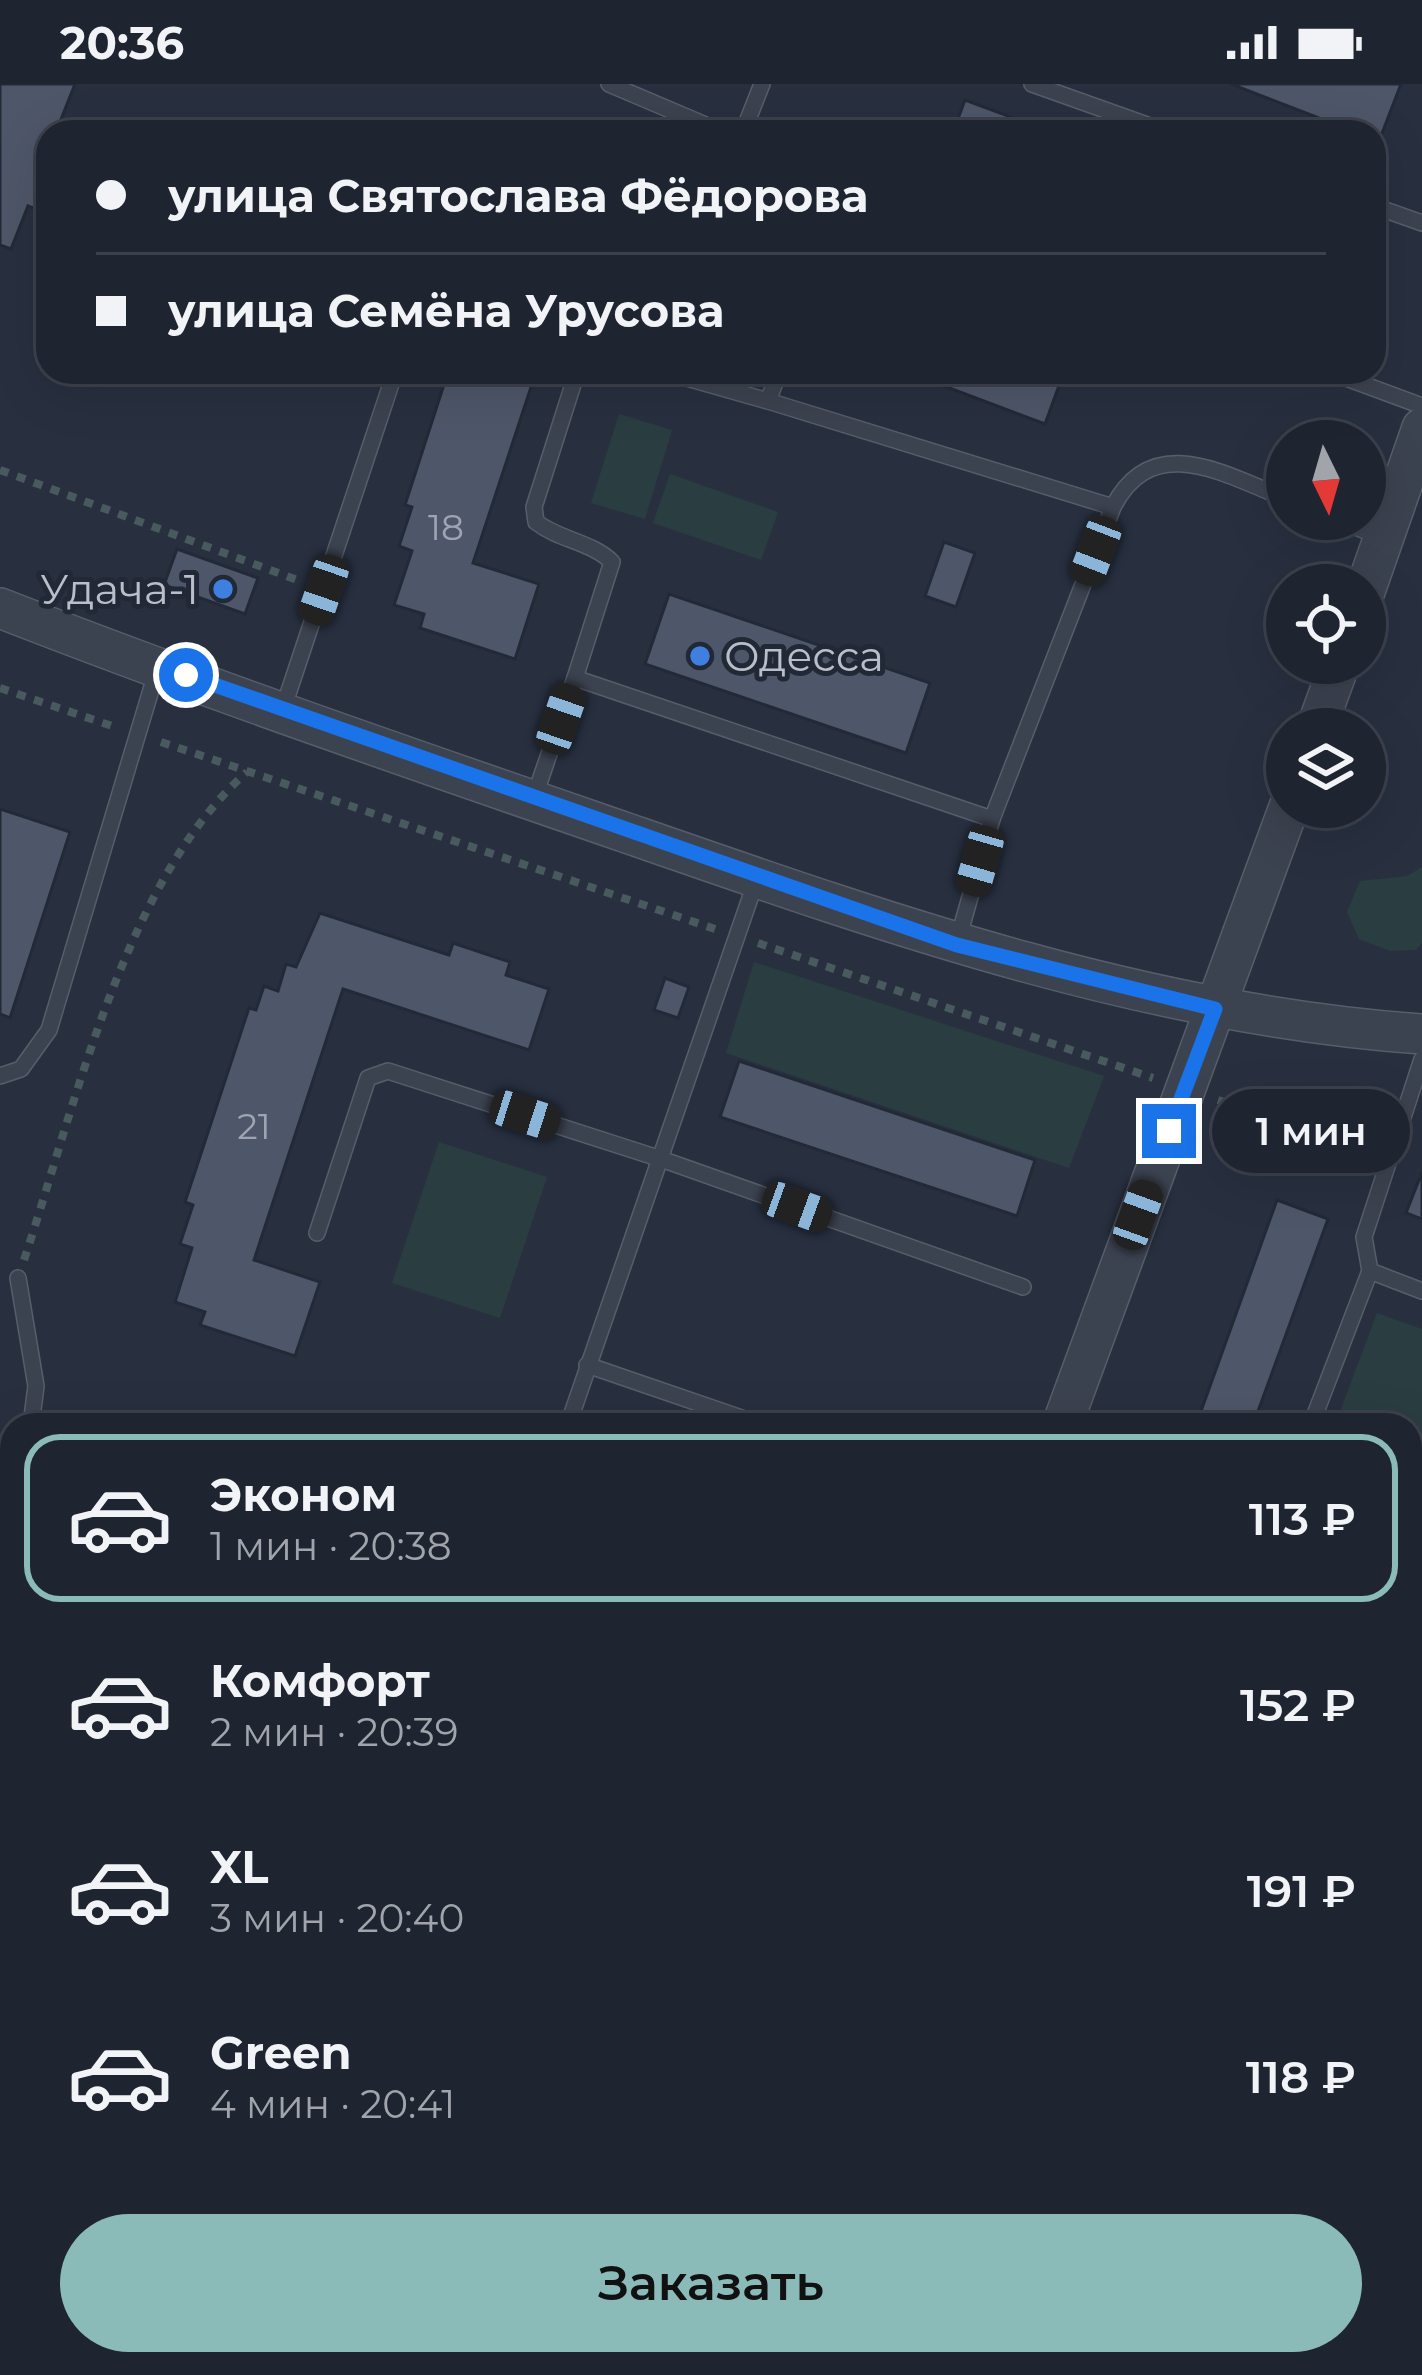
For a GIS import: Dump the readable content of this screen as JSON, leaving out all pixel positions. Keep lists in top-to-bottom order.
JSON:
{
  "places": ["Удача-1", "Одесса"],
  "house_numbers": ["18", "21"],
  "north": "bottom",
  "page": {
    "status": "20:36",
    "banner": ["улица Святослава Фёдорова", "улица Семёна Урусова"],
    "bubble": "1 мин",
    "list": [
      {
        "name": "Эконом",
        "note": "1 мин · 20:38",
        "value": "113 ₽"
      },
      {
        "name": "Комфорт",
        "note": "2 мин · 20:39",
        "value": "152 ₽"
      },
      {
        "name": "XL",
        "note": "3 мин · 20:40",
        "value": "191 ₽"
      },
      {
        "name": "Green",
        "note": "4 мин · 20:41",
        "value": "118 ₽"
      }
    ],
    "buttons": "Заказать"
  }
}
